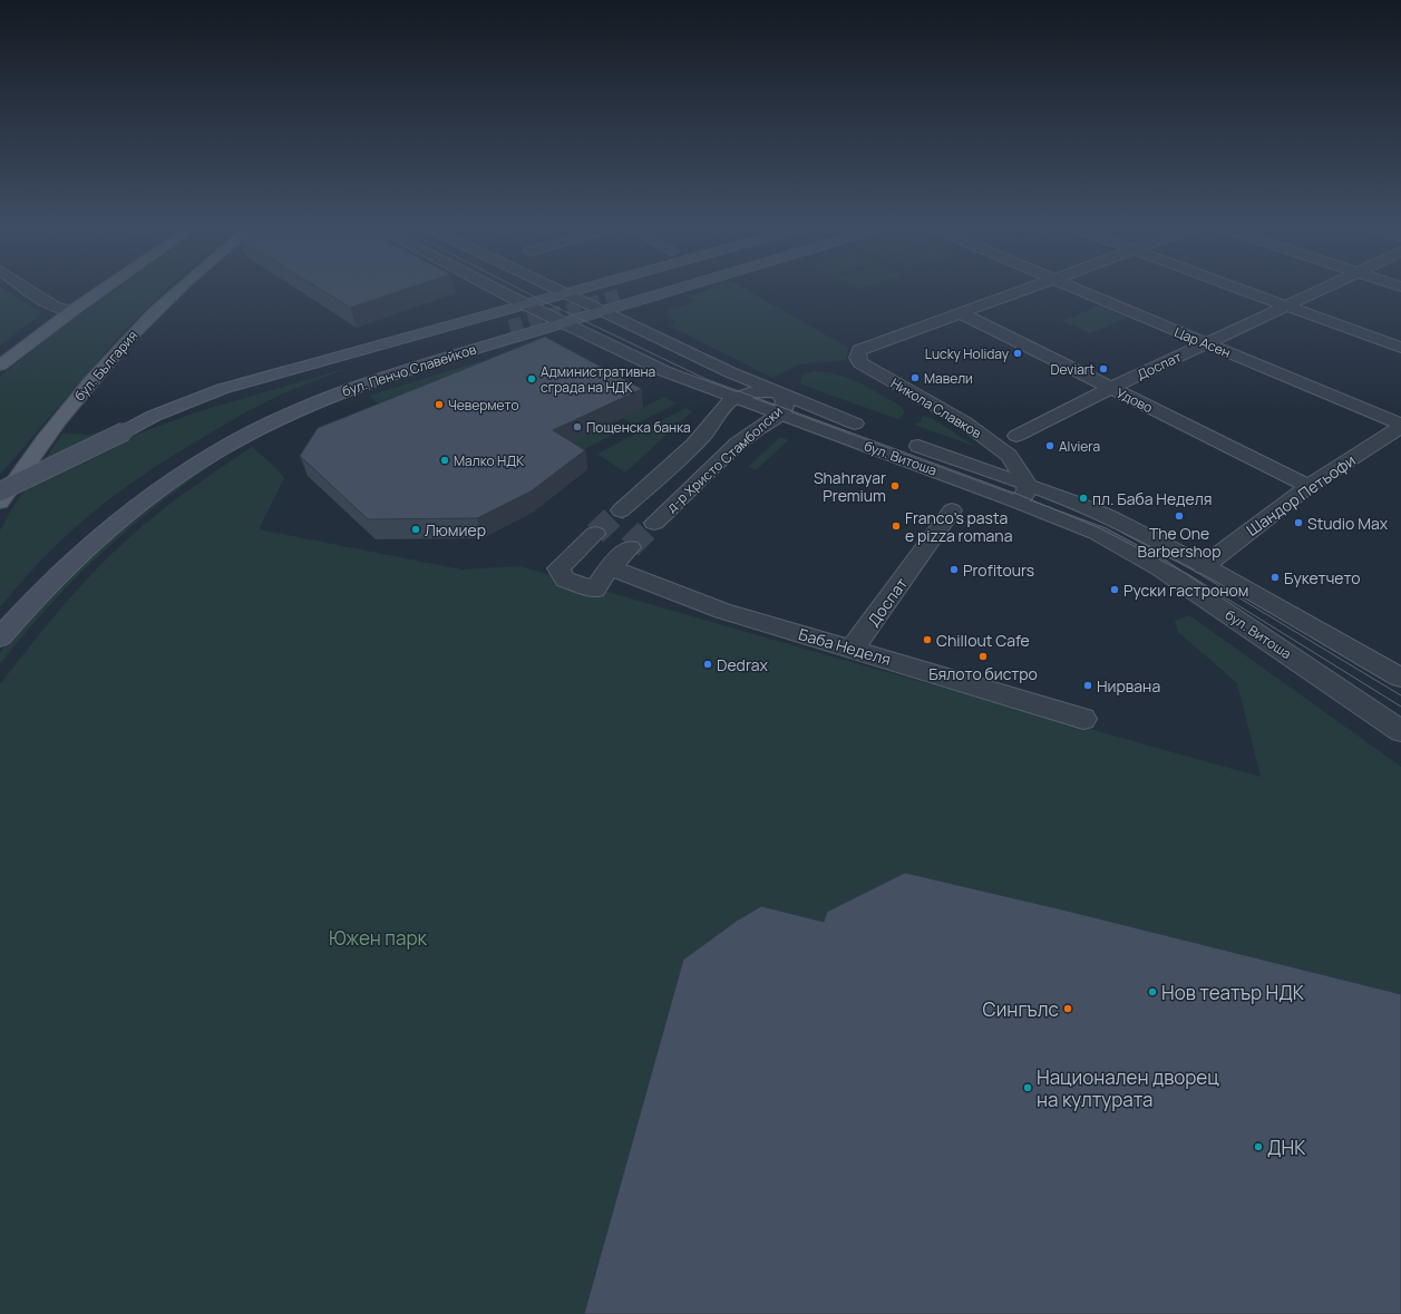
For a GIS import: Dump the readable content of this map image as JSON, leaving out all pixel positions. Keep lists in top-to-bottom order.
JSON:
{
  "streets": {
    "main road": ["бул. България", "бул. Пенчо Славейков"],
    "street": [
      "Цар Асен",
      "Доспат",
      "Удово",
      "Никола Славков",
      "бул. Витоша",
      "д-р Христо Стамболски",
      "Шандор Петьофи",
      "Баба Неделя"
    ]
  },
  "crossings": [
    ["Цар Асен", "Доспат"],
    ["Цар Асен", "Шандор Петьофи"],
    ["Доспат", "Удово"],
    ["Доспат", "Баба Неделя"],
    ["бул. Пенчо Славейков", "бул. Витоша"],
    ["Удово", "Никола Славков"],
    ["Удово", "Шандор Петьофи"],
    ["Никола Славков", "бул. Витоша"],
    ["бул. Витоша", "д-р Христо Стамболски"],
    ["бул. Витоша", "Шандор Петьофи"]
  ],
  "parks": ["Южен парк"],
  "places": [
    "Lucky Holiday",
    "Deviart",
    "Мавели",
    "Административна сграда на НДК",
    "Чевермето",
    "Пощенска банка",
    "Alviera",
    "Малко НДК",
    "Shahrayar Premium",
    "пл. Баба Неделя",
    "The One Barbershop",
    "Studio Max",
    "Franco's pasta e pizza romana",
    "Люмиер",
    "Profitours",
    "Букетчето",
    "Руски гастроном",
    "Chillout Cafe",
    "Бялото бистро",
    "Dedrax",
    "Нирвана",
    "Нов театър НДК",
    "Сингълс",
    "Национален дворец на културата",
    "ДНК"
  ]
}
